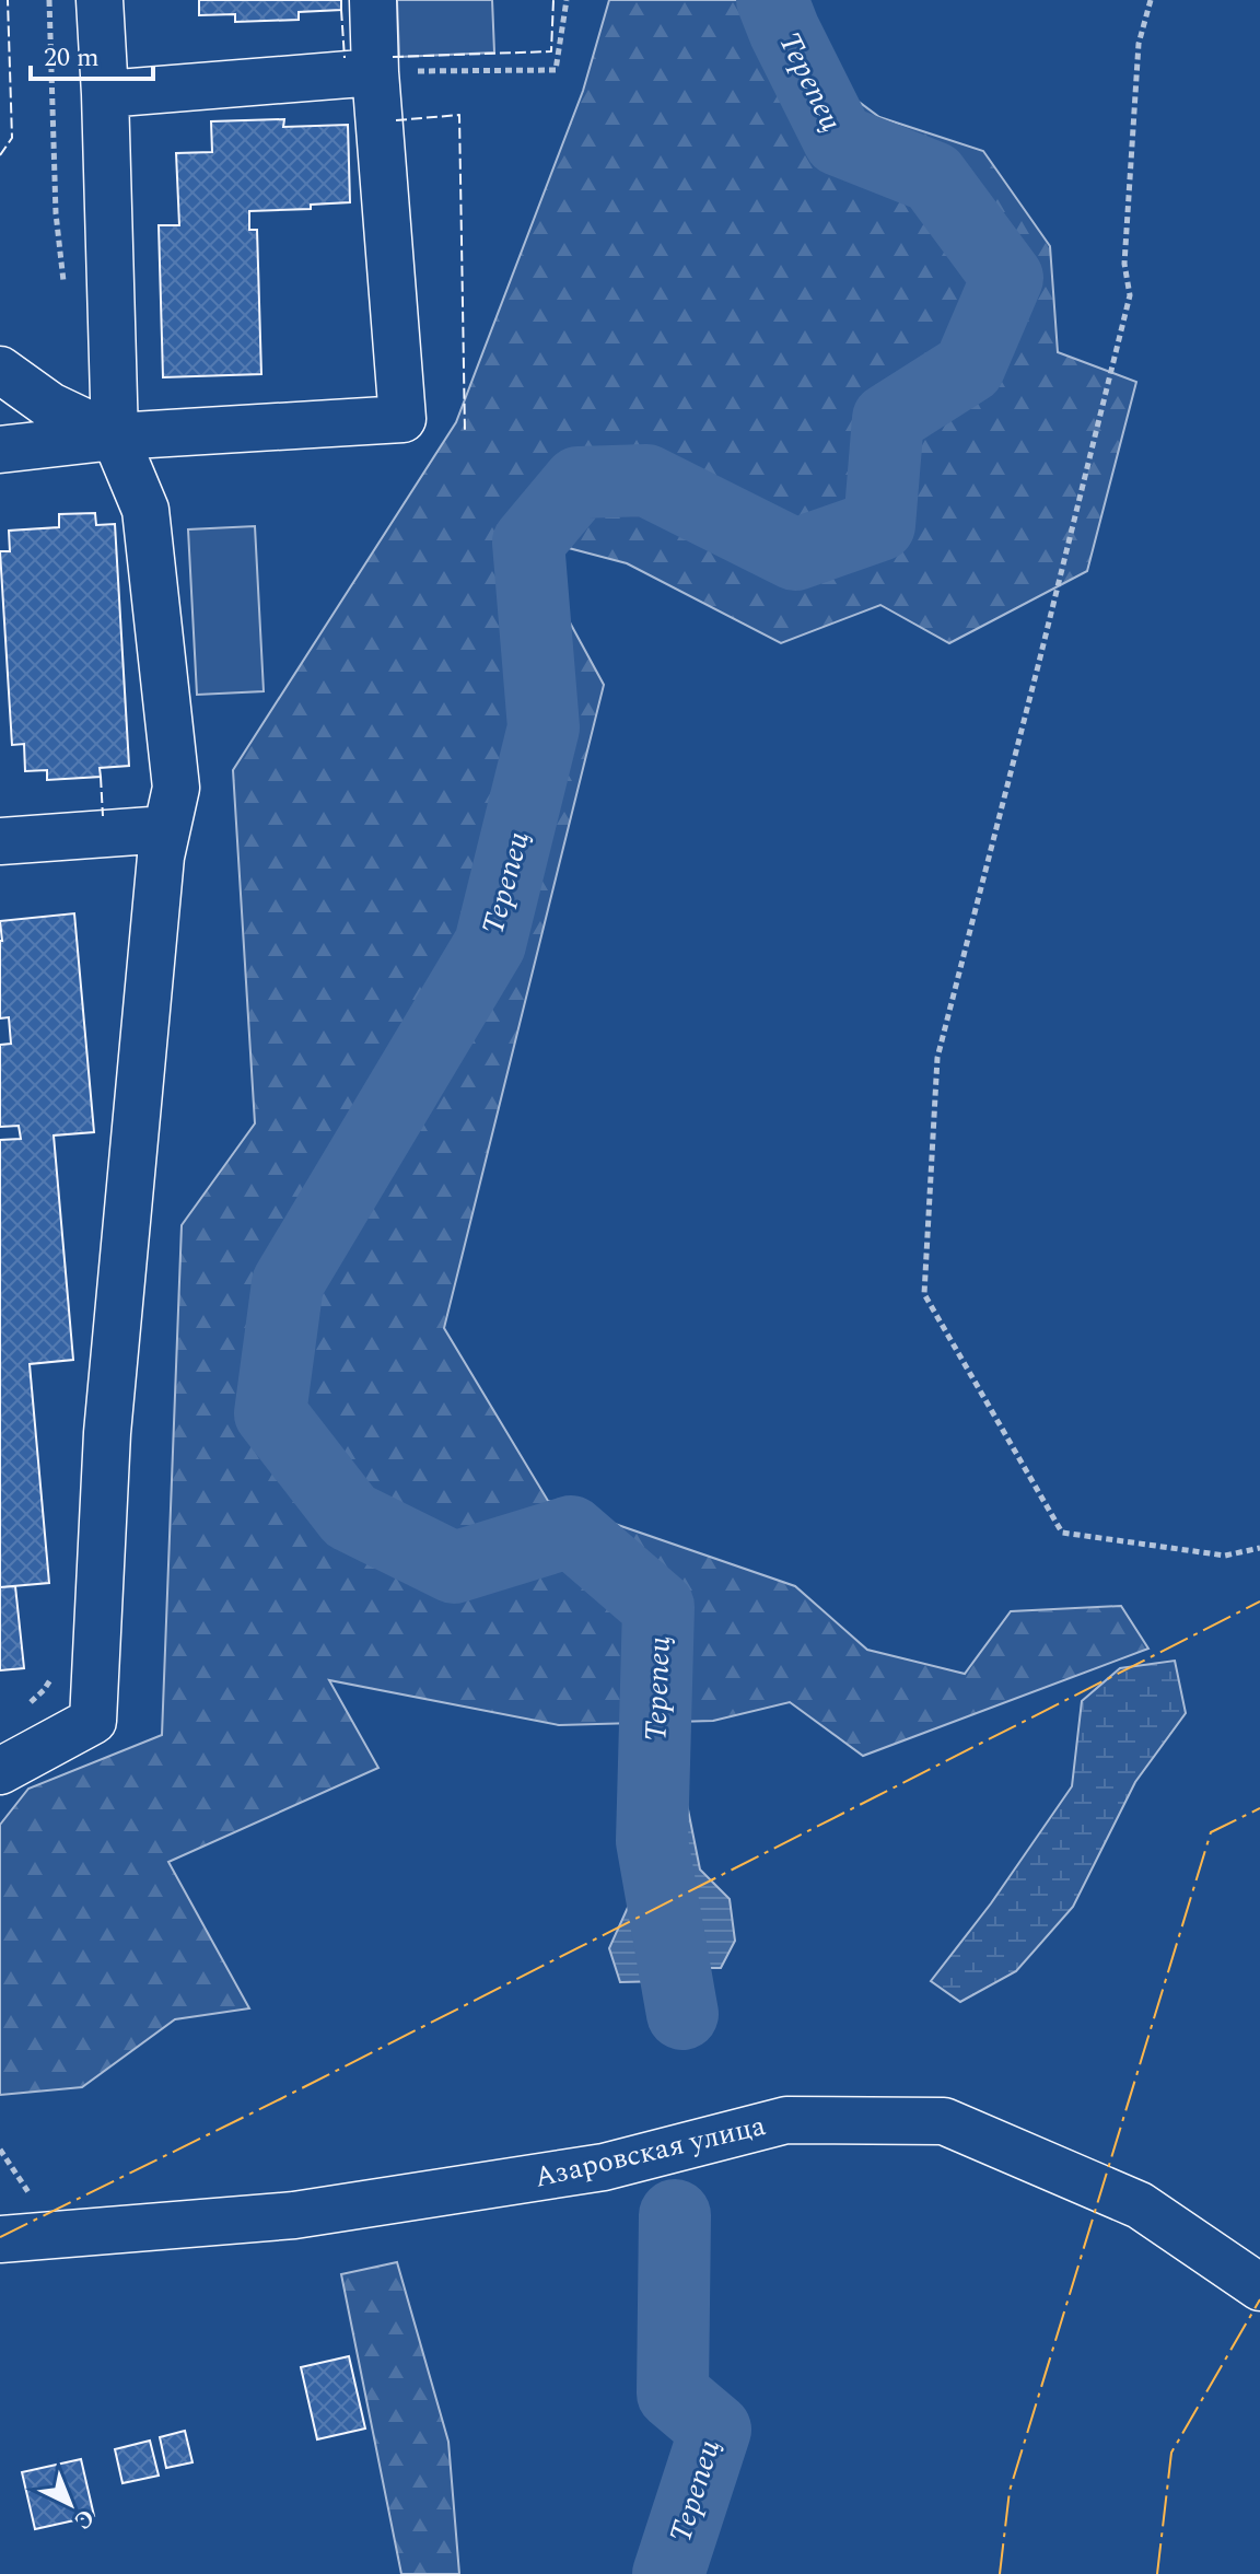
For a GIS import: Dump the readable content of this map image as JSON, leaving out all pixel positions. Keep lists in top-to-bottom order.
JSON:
{
  "streets": {
    "street": ["Азаровская улица"]
  },
  "water": ["Терепец"],
  "scale_bar": "20 m",
  "north": "bottom right"
}
